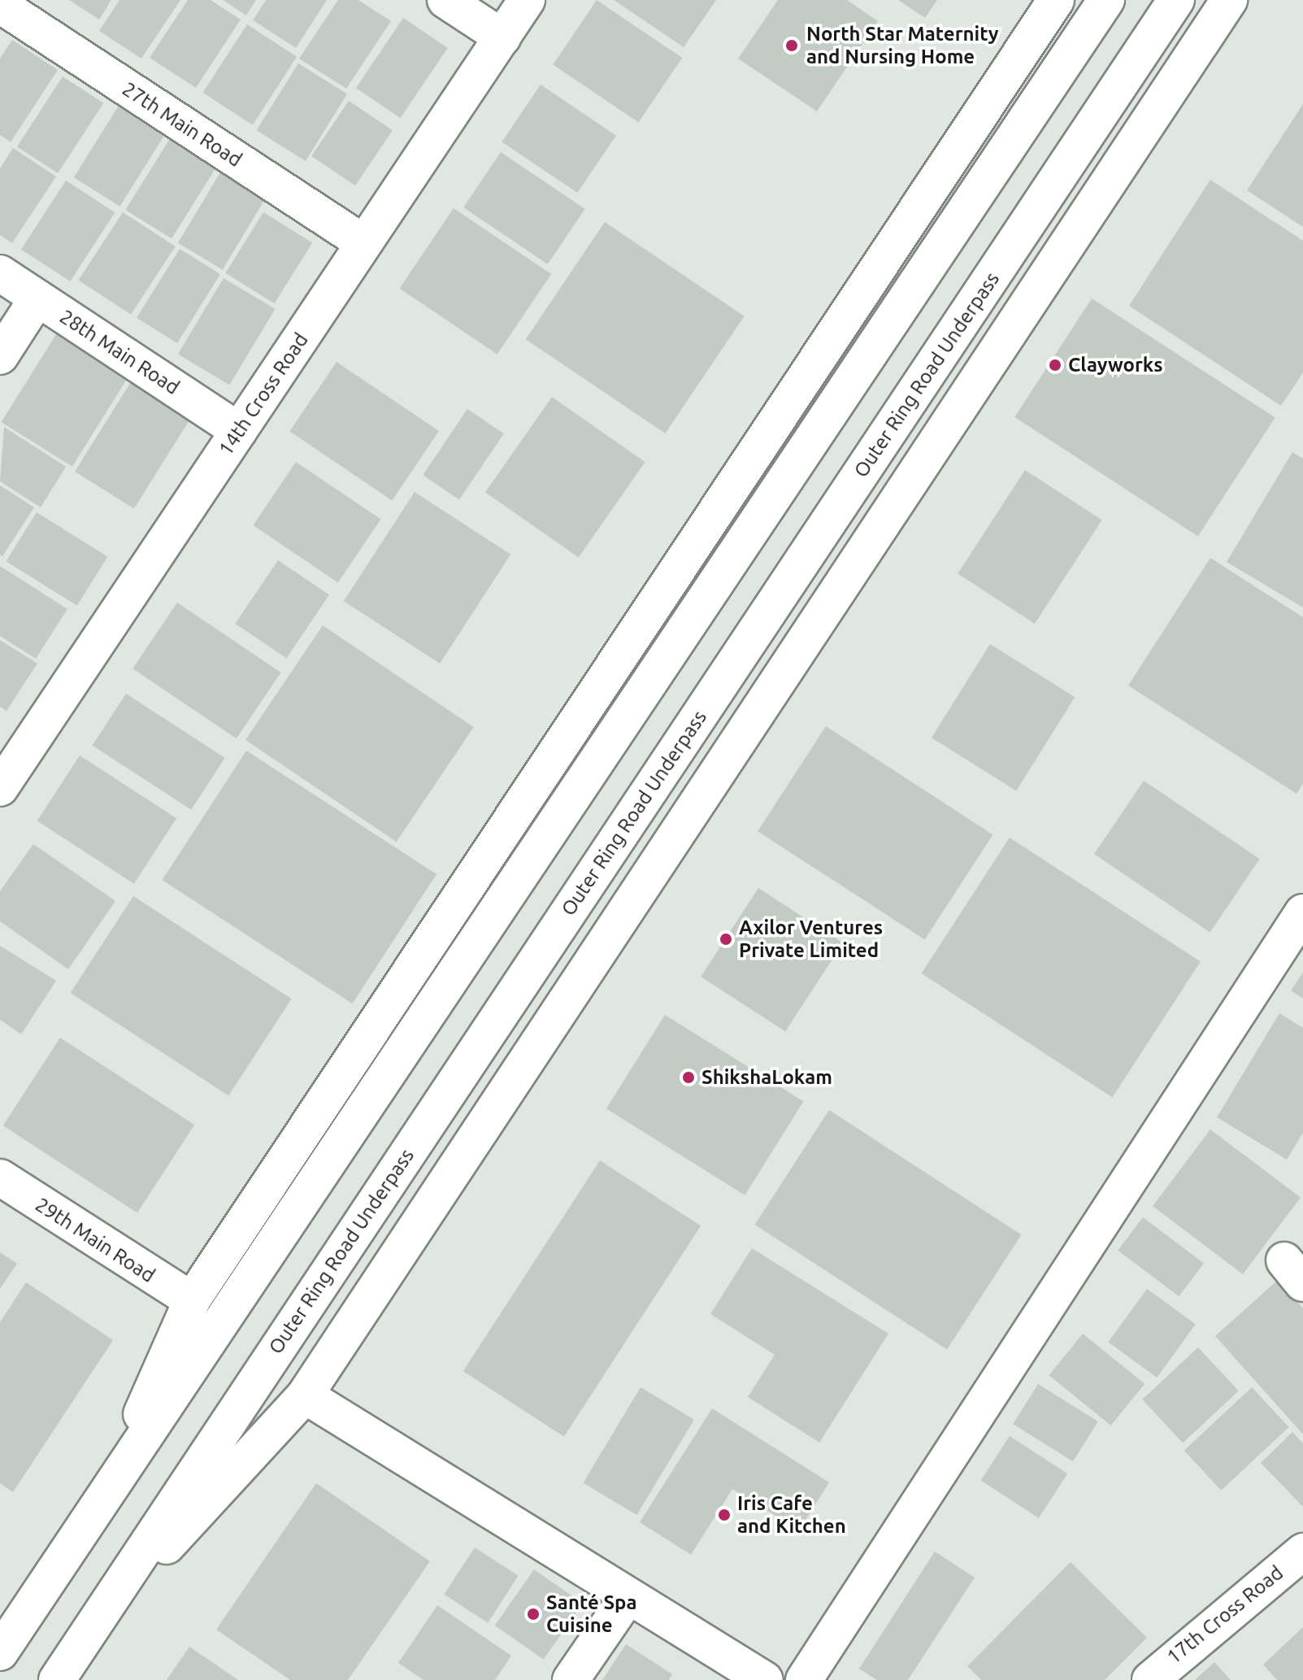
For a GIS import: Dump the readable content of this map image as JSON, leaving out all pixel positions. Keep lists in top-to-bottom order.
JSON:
{
  "streets": {
    "main road": [
      "27th Main Road",
      "28th Main Road",
      "Outer Ring Road Underpass",
      "14th Cross Road",
      "29th Main Road",
      "17th Cross Road"
    ]
  },
  "crossings": [
    ["27th Main Road", "14th Cross Road"],
    ["28th Main Road", "14th Cross Road"]
  ],
  "places": [
    "North Star Maternity and Nursing Home",
    "Clayworks",
    "Axilor Ventures Private Limited",
    "ShikshaLokam",
    "Iris Cafe and Kitchen",
    "Santé Spa Cuisine"
  ]
}
